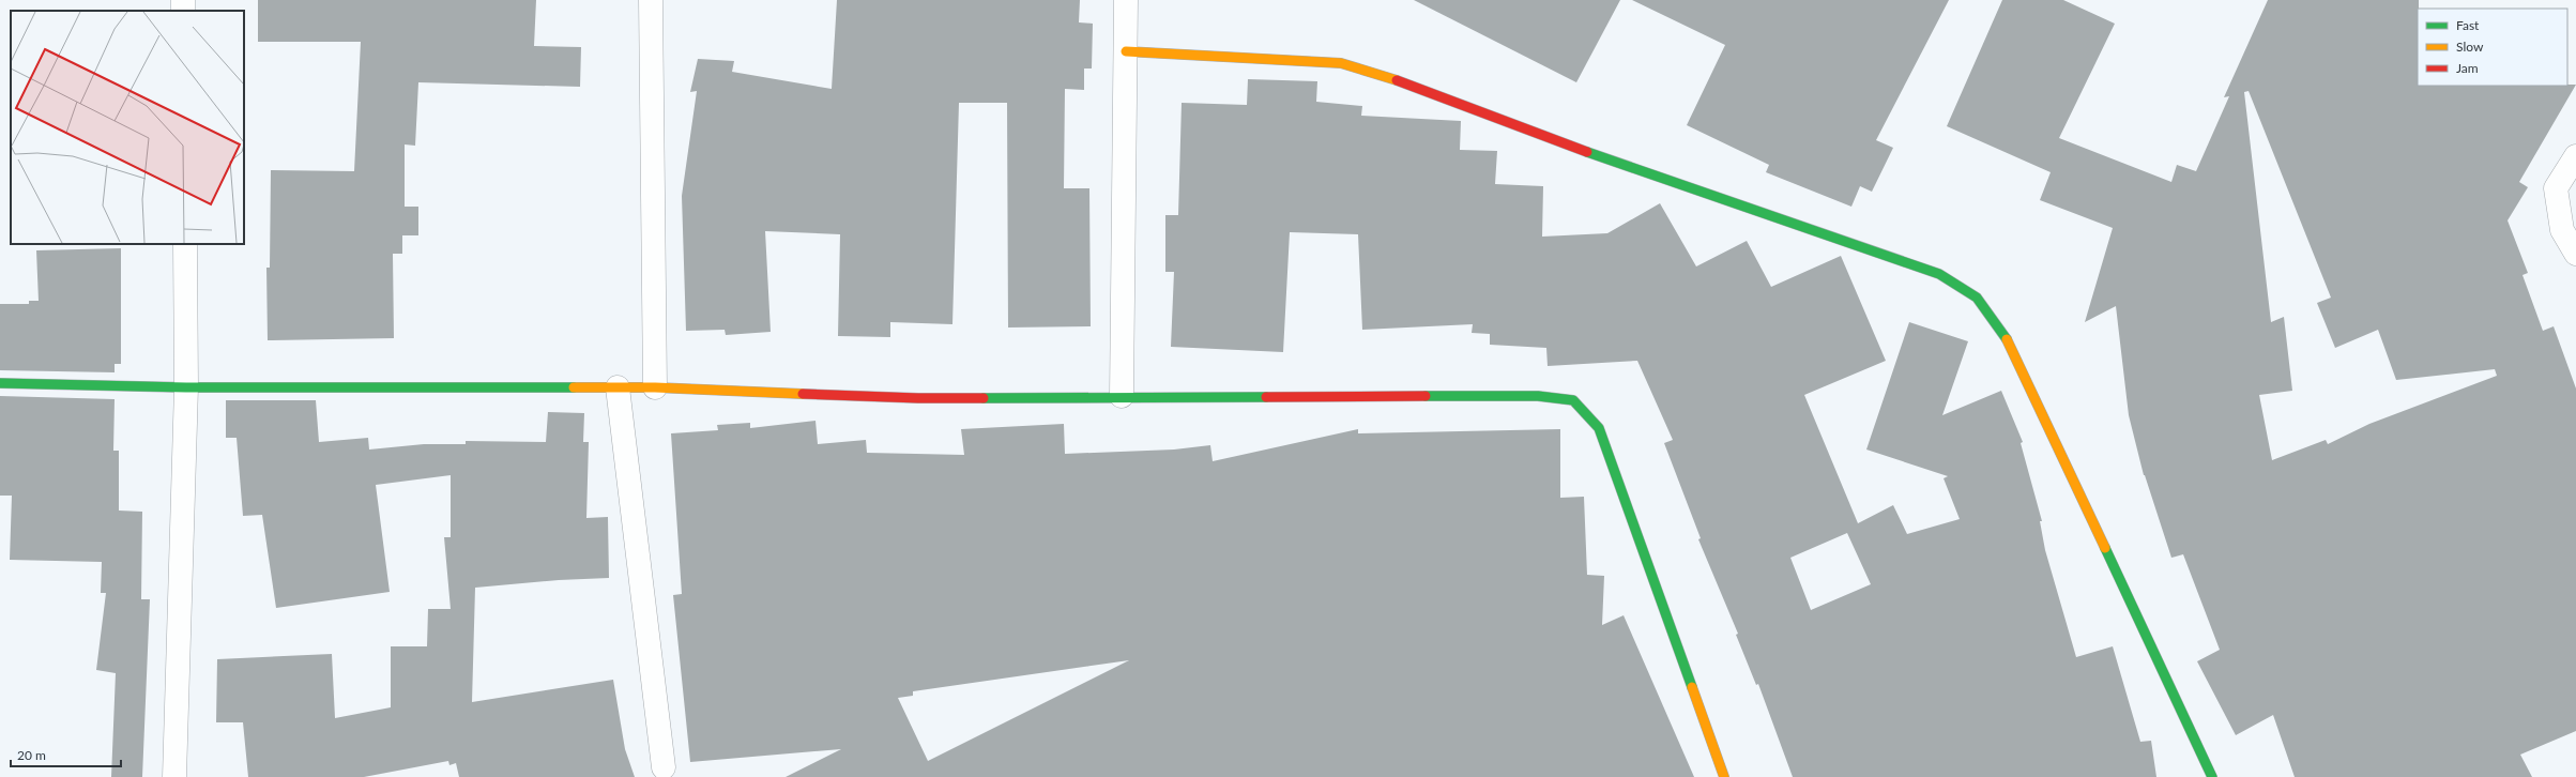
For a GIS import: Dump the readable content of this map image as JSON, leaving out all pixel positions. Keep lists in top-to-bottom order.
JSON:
{
  "legend": ["Fast", "Slow", "Jam"],
  "scale_bar": "20 m"
}
